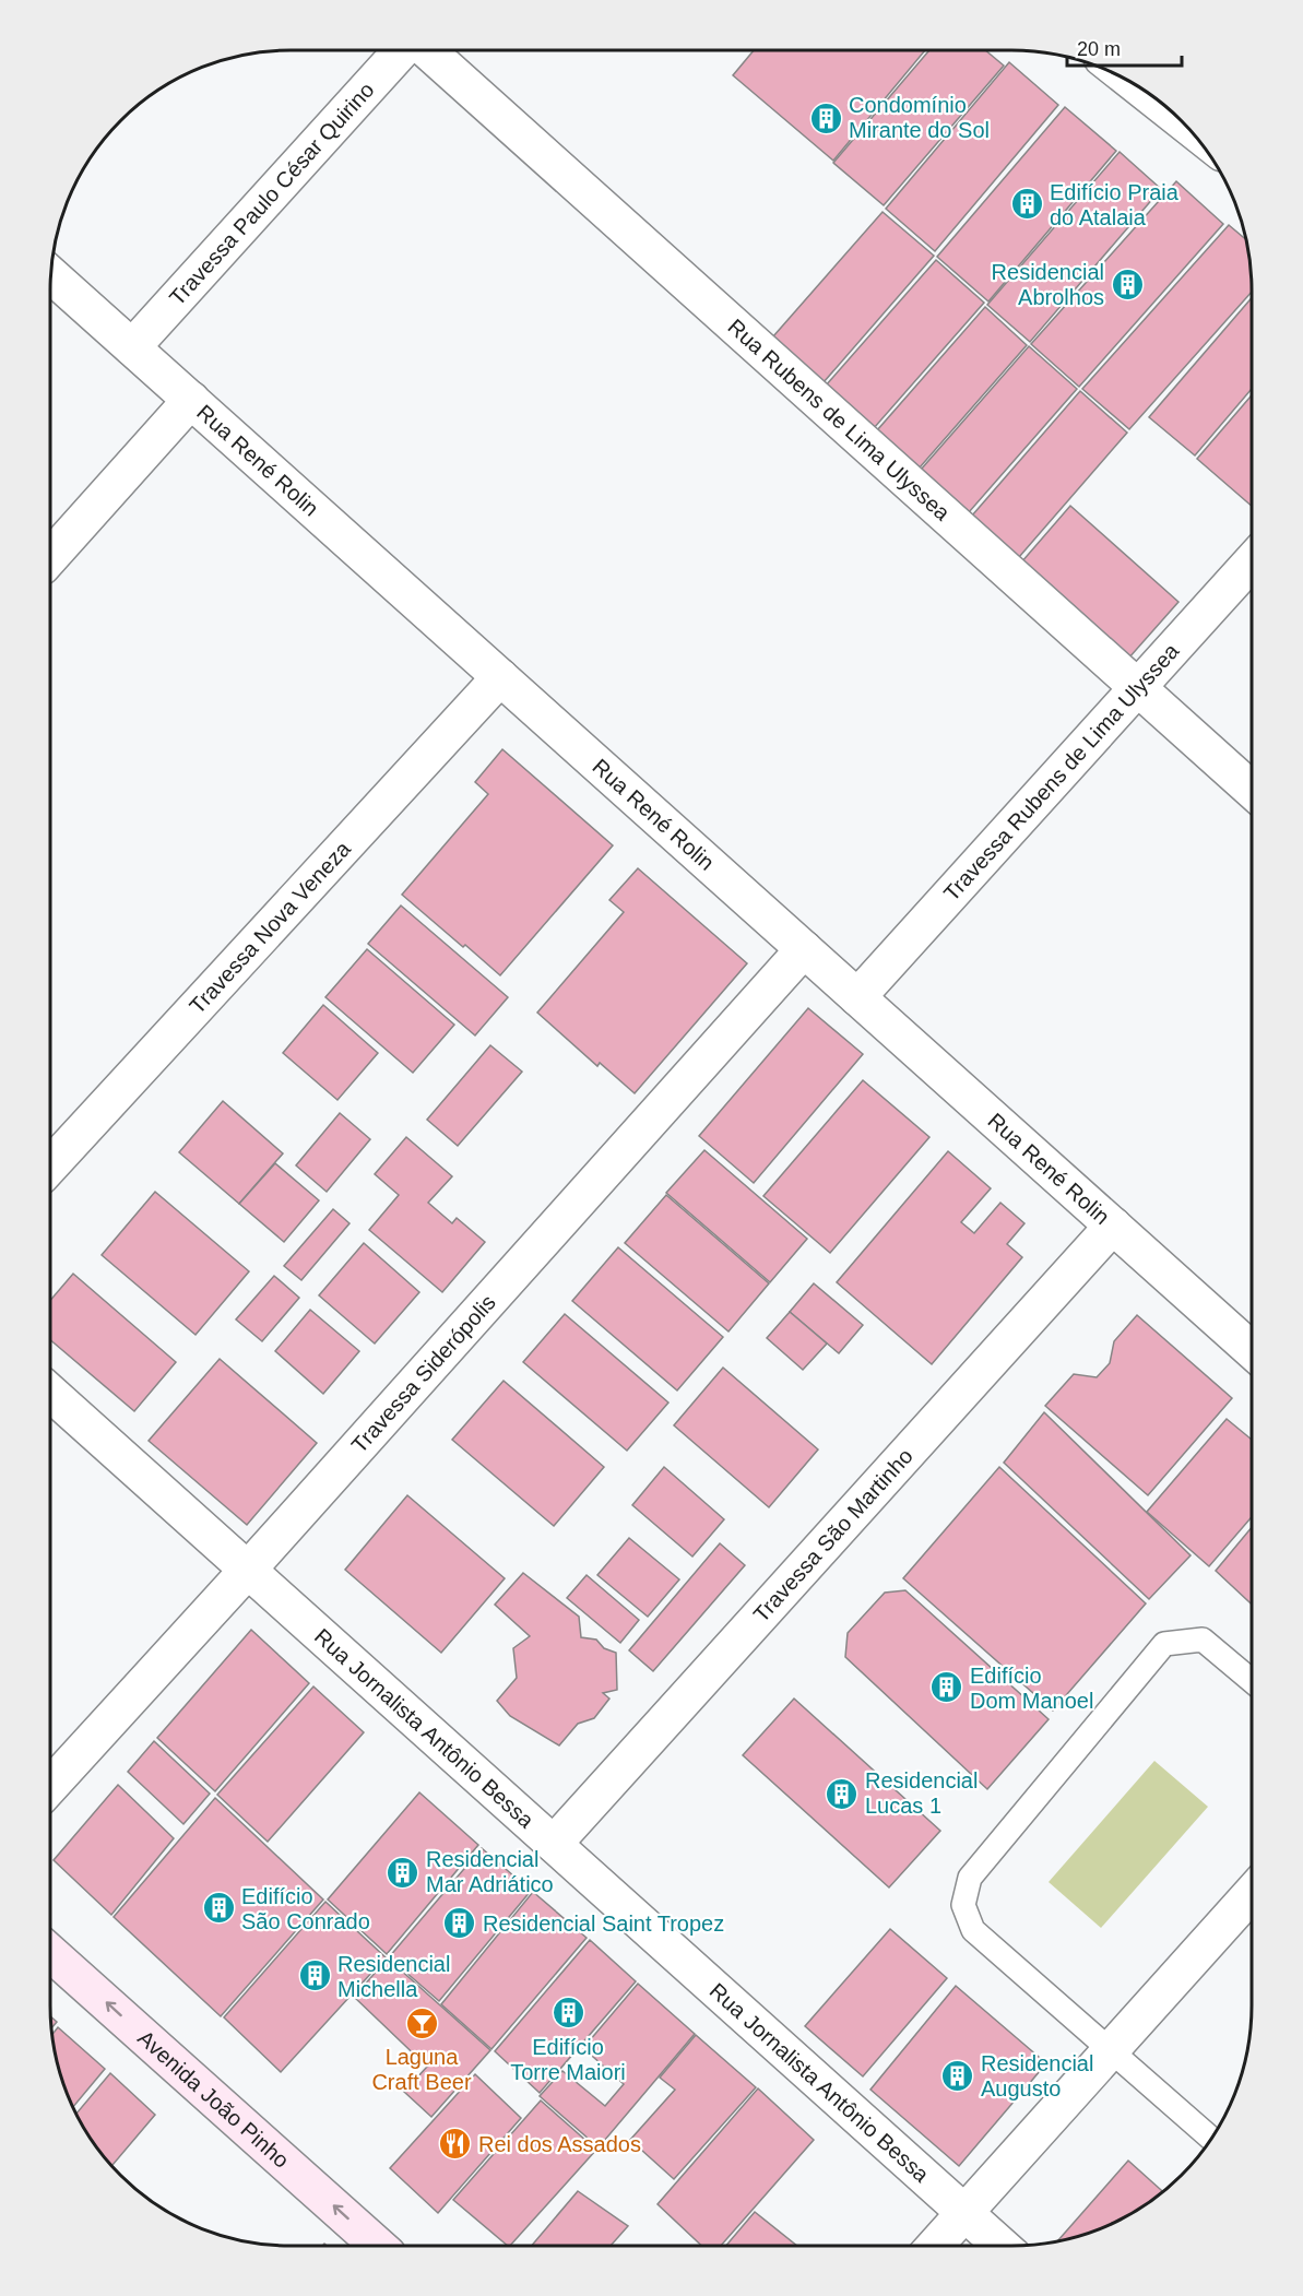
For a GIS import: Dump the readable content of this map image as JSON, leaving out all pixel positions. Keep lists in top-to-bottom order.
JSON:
{
  "streets": {
    "main road": ["Avenida João Pinho"],
    "street": [
      "Travessa Paulo César Quirino",
      "Rua Rubens de Lima Ulyssea",
      "Rua René Rolin",
      "Travessa Rubens de Lima Ulyssea",
      "Travessa Nova Veneza",
      "Travessa Siderópolis",
      "Travessa São Martinho",
      "Rua Jornalista Antônio Bessa"
    ]
  },
  "crossings": [
    ["Travessa Paulo César Quirino", "Rua René Rolin"],
    ["Rua Rubens de Lima Ulyssea", "Travessa Rubens de Lima Ulyssea"],
    ["Rua René Rolin", "Travessa Rubens de Lima Ulyssea"],
    ["Rua René Rolin", "Travessa Nova Veneza"],
    ["Rua René Rolin", "Travessa Siderópolis"],
    ["Rua René Rolin", "Travessa São Martinho"],
    ["Travessa Siderópolis", "Rua Jornalista Antônio Bessa"],
    ["Travessa São Martinho", "Rua Jornalista Antônio Bessa"]
  ],
  "one_way": ["Avenida João Pinho"],
  "places": {
    "building": [
      "Condomínio Mirante do Sol",
      "Edifício Praia do Atalaia",
      "Residencial Abrolhos",
      "Edifício Dom Manoel",
      "Residencial Lucas 1",
      "Residencial Mar Adriático",
      "Edifício São Conrado",
      "Residencial Saint Tropez",
      "Residencial Michella",
      "Edifício Torre Maiori",
      "Residencial Augusto"
    ],
    "bar": ["Laguna Craft Beer"],
    "restaurant": ["Rei dos Assados"]
  },
  "scale_bar": "20 m"
}
